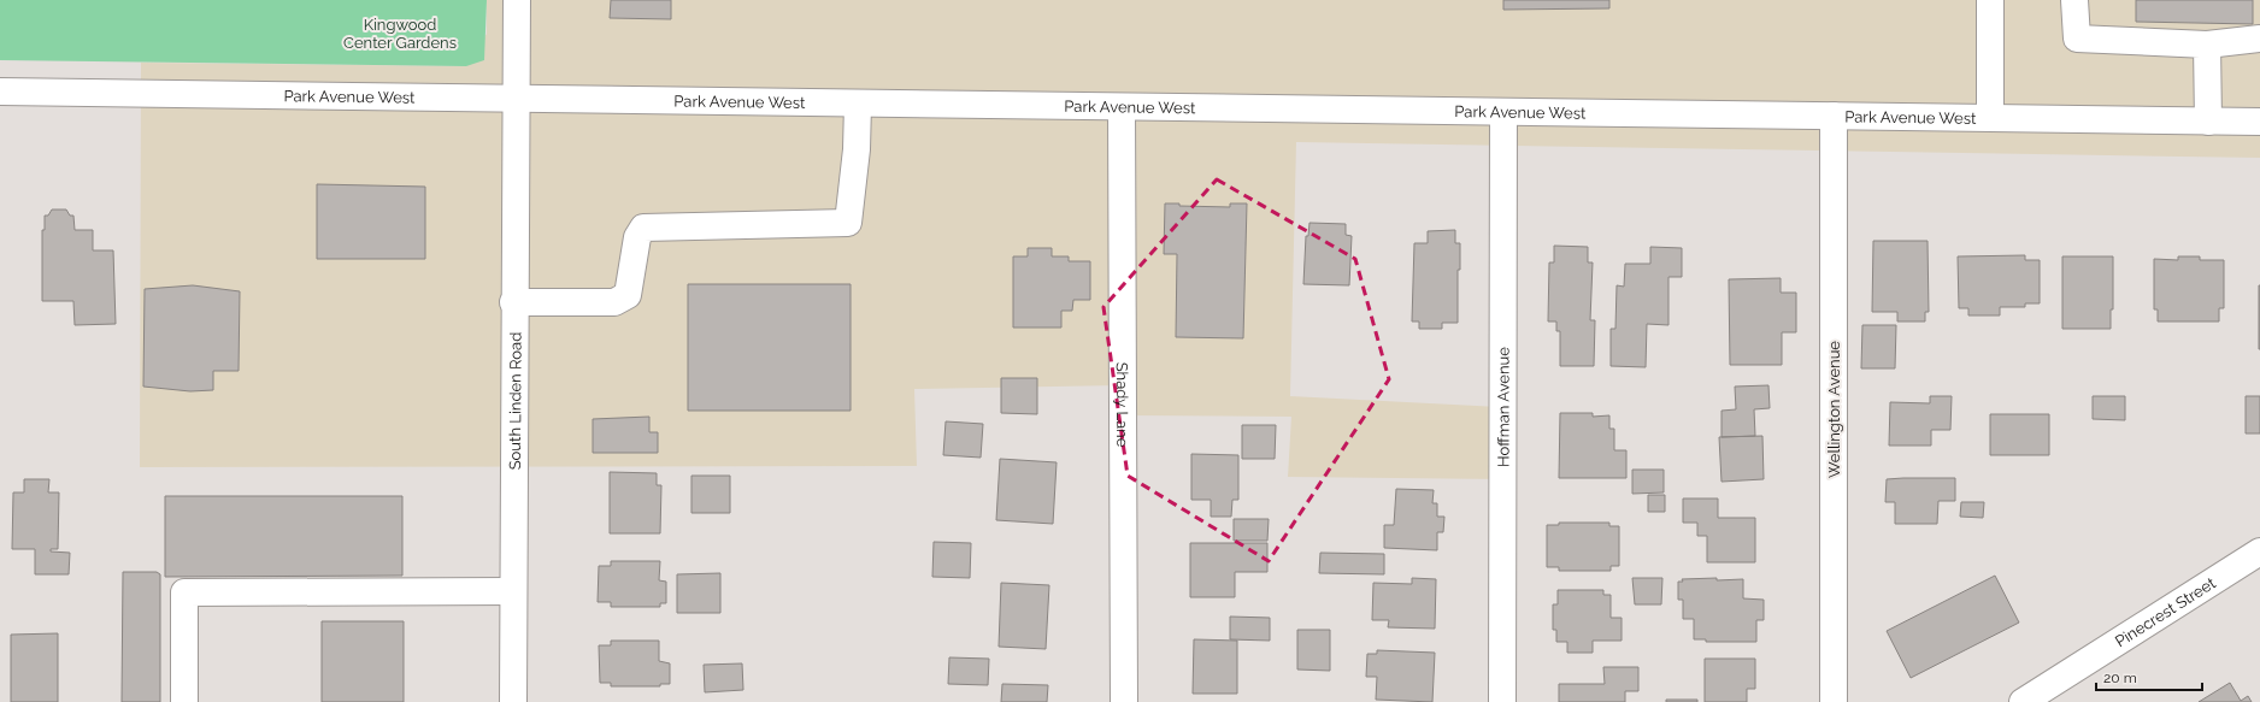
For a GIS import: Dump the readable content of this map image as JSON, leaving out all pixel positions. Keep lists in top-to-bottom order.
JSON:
{
  "streets": {
    "street": [
      "Park Avenue West",
      "South Linden Road",
      "Shady Lane",
      "Hoffman Avenue",
      "Wellington Avenue",
      "Pinecrest Street"
    ]
  },
  "crossings": [
    ["Park Avenue West", "South Linden Road"],
    ["Park Avenue West", "Shady Lane"],
    ["Park Avenue West", "Hoffman Avenue"],
    ["Park Avenue West", "Wellington Avenue"]
  ],
  "parks": ["Kingwood Center Gardens"],
  "scale_bar": "20 m"
}
